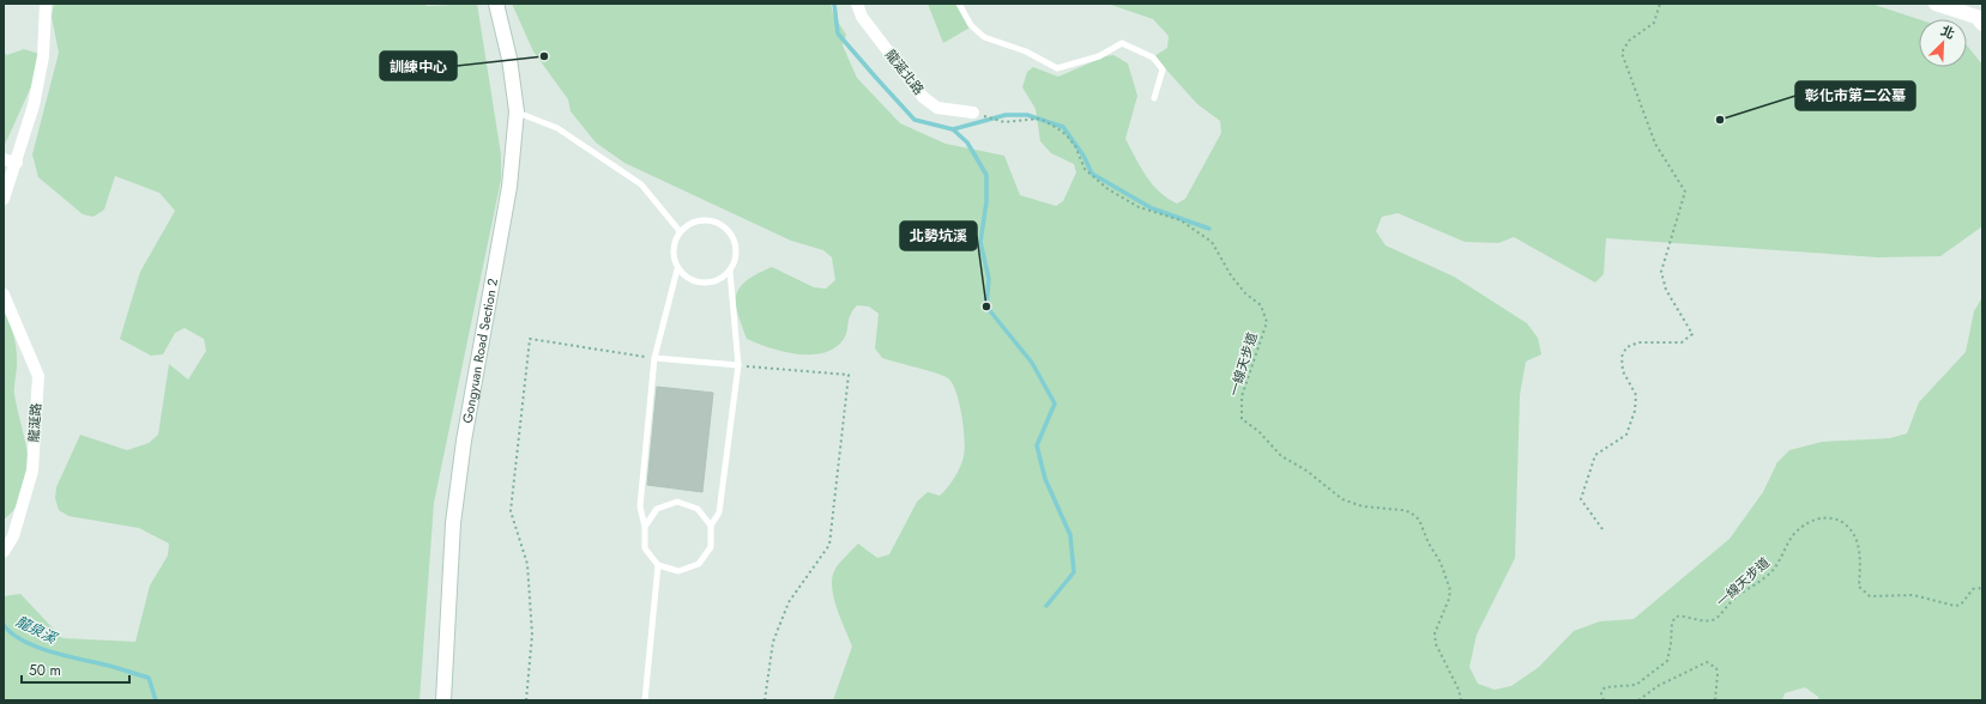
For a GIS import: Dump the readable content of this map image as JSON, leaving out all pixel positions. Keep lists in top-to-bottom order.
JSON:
{
  "streets": {
    "main road": ["Gongyuan Road Section 2"],
    "street": ["龍涎北路", "龍涎路"],
    "path": ["一線天步道"]
  },
  "crossings": [
    ["龍涎北路", "一線天步道"]
  ],
  "water": ["龍泉溪"],
  "places": ["訓練中心", "彰化市第二公墓", "北勢坑溪"],
  "scale_bar": "50 m",
  "north": "top right"
}
